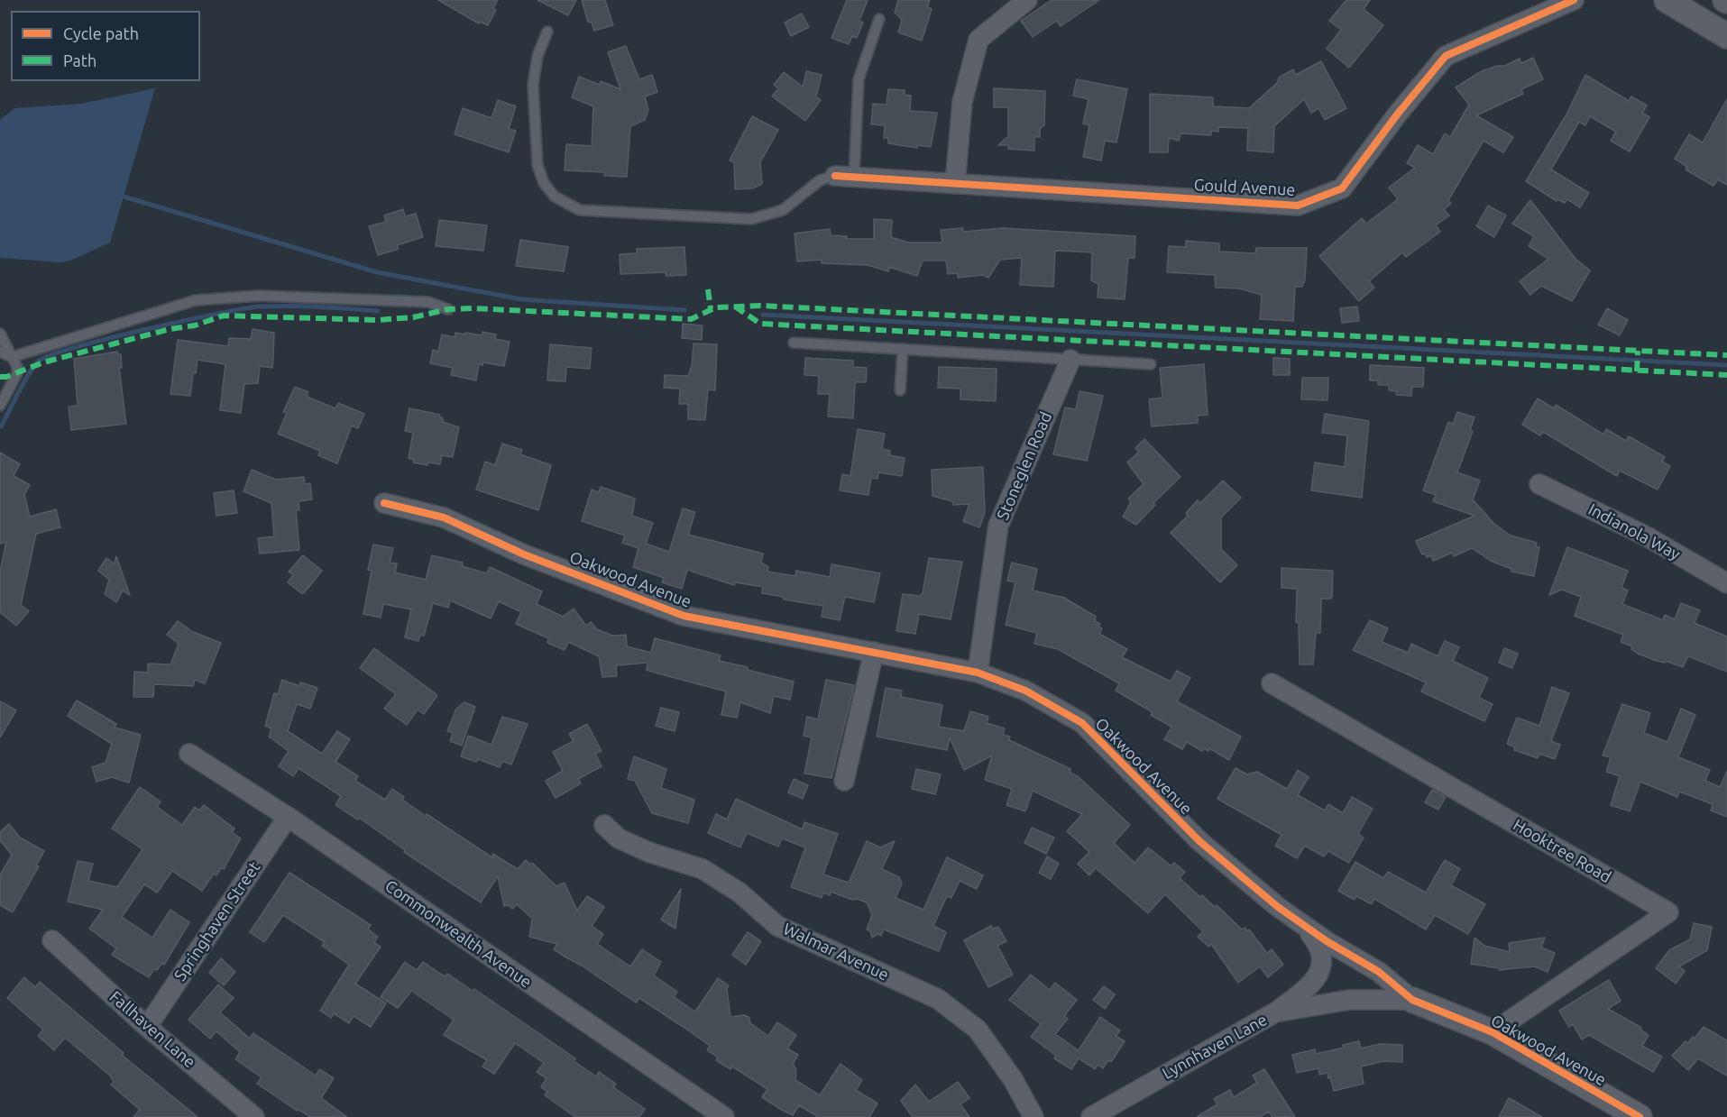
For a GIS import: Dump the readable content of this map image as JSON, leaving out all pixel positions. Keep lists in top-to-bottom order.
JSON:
{
  "streets": {
    "street": [
      "Gould Avenue",
      "Stoneglen Road",
      "Indianola Way",
      "Oakwood Avenue",
      "Hooktree Road",
      "Springhaven Street",
      "Commonwealth Avenue",
      "Walmar Avenue",
      "Fallhaven Lane",
      "Lynnhaven Lane"
    ]
  },
  "crossings": [
    ["Stoneglen Road", "Oakwood Avenue"],
    ["Oakwood Avenue", "Hooktree Road"],
    ["Oakwood Avenue", "Lynnhaven Lane"],
    ["Springhaven Street", "Commonwealth Avenue"],
    ["Springhaven Street", "Fallhaven Lane"]
  ],
  "legend": ["Cycle path", "Path"]
}
